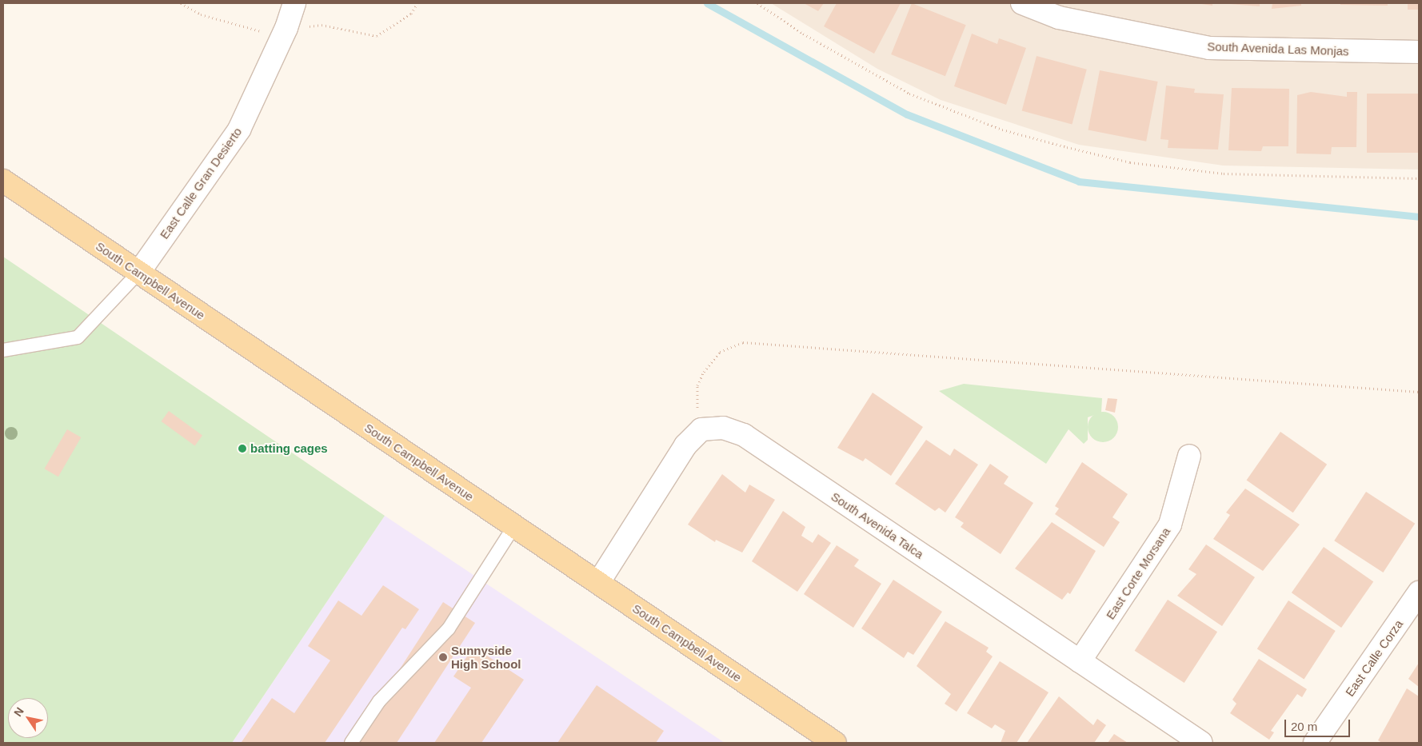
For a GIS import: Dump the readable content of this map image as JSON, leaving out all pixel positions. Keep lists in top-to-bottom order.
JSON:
{
  "streets": {
    "main road": ["South Campbell Avenue"],
    "street": [
      "South Avenida Las Monjas",
      "East Calle Gran Desierto",
      "South Avenida Talca",
      "East Corte Morsana",
      "East Calle Corza"
    ]
  },
  "crossings": [
    ["East Calle Gran Desierto", "South Campbell Avenue"],
    ["South Avenida Talca", "East Corte Morsana"]
  ],
  "places": ["batting cages", "Sunnyside High School"],
  "scale_bar": "20 m",
  "north": "top left"
}
